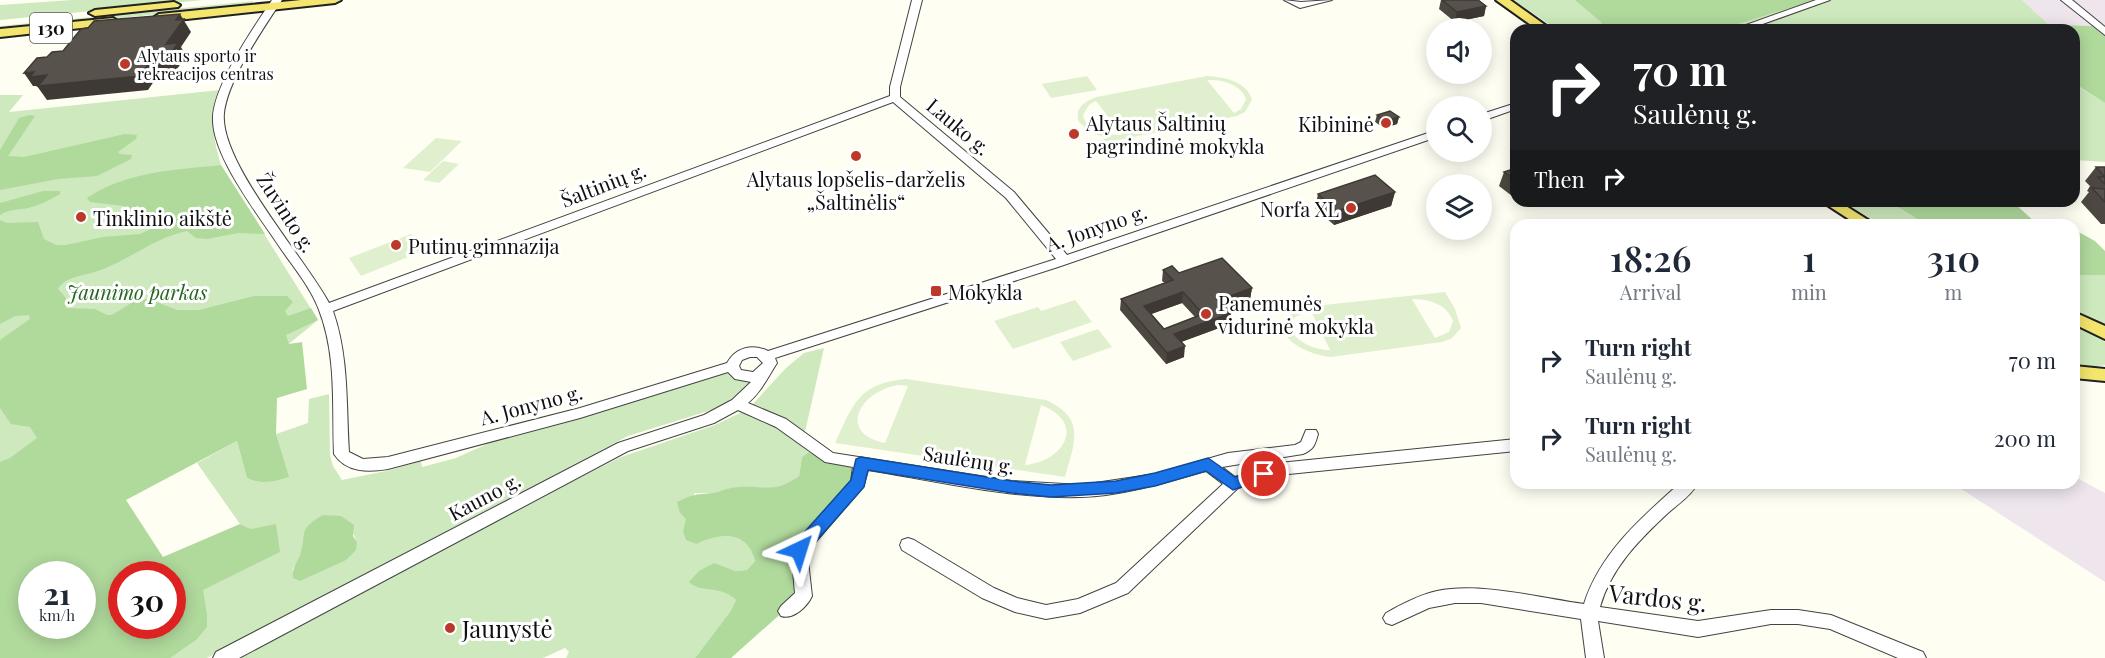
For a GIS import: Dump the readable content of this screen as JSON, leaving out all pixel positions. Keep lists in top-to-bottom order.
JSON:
{
  "streets": {
    "main road": ["130"],
    "street": [
      "Lauko g.",
      "Šaltinių g.",
      "Žuvinto g.",
      "A. Jonyno g.",
      "Saulėnų g.",
      "Kauno g.",
      "Vardos g."
    ]
  },
  "crossings": [
    ["130", "Žuvinto g."],
    ["Lauko g.", "Šaltinių g."],
    ["Lauko g.", "A. Jonyno g."],
    ["Šaltinių g.", "Žuvinto g."],
    ["Žuvinto g.", "A. Jonyno g."],
    ["A. Jonyno g.", "Kauno g."],
    ["Saulėnų g.", "Kauno g."]
  ],
  "parks": ["Jaunimo parkas"],
  "places": {
    "other": [
      "Alytaus sporto ir rekreacijos centras",
      "Kibininė",
      "Alytaus Šaltinių pagrindinė mokykla",
      "Alytaus lopšelis-darželis „Šaltinėlis“",
      "Norfa XL",
      "Tinklinio aikštė",
      "Putinų gimnazija",
      "Panemunės vidurinė mokykla",
      "Jaunystė"
    ],
    "transit": ["Mokykla"]
  },
  "page": {
    "turn": ["70 m", "Saulėnų g."],
    "then": "Then",
    "eta": [
      "18:26",
      "Arrival",
      "1",
      "min",
      "310",
      "m"
    ],
    "list": [
      {
        "name": "Turn right",
        "note": "Saulėnų g.",
        "value": "70 m"
      },
      {
        "name": "Turn right",
        "note": "Saulėnų g.",
        "value": "200 m"
      }
    ],
    "speed": "21 km/h",
    "limit": "30"
  }
}
